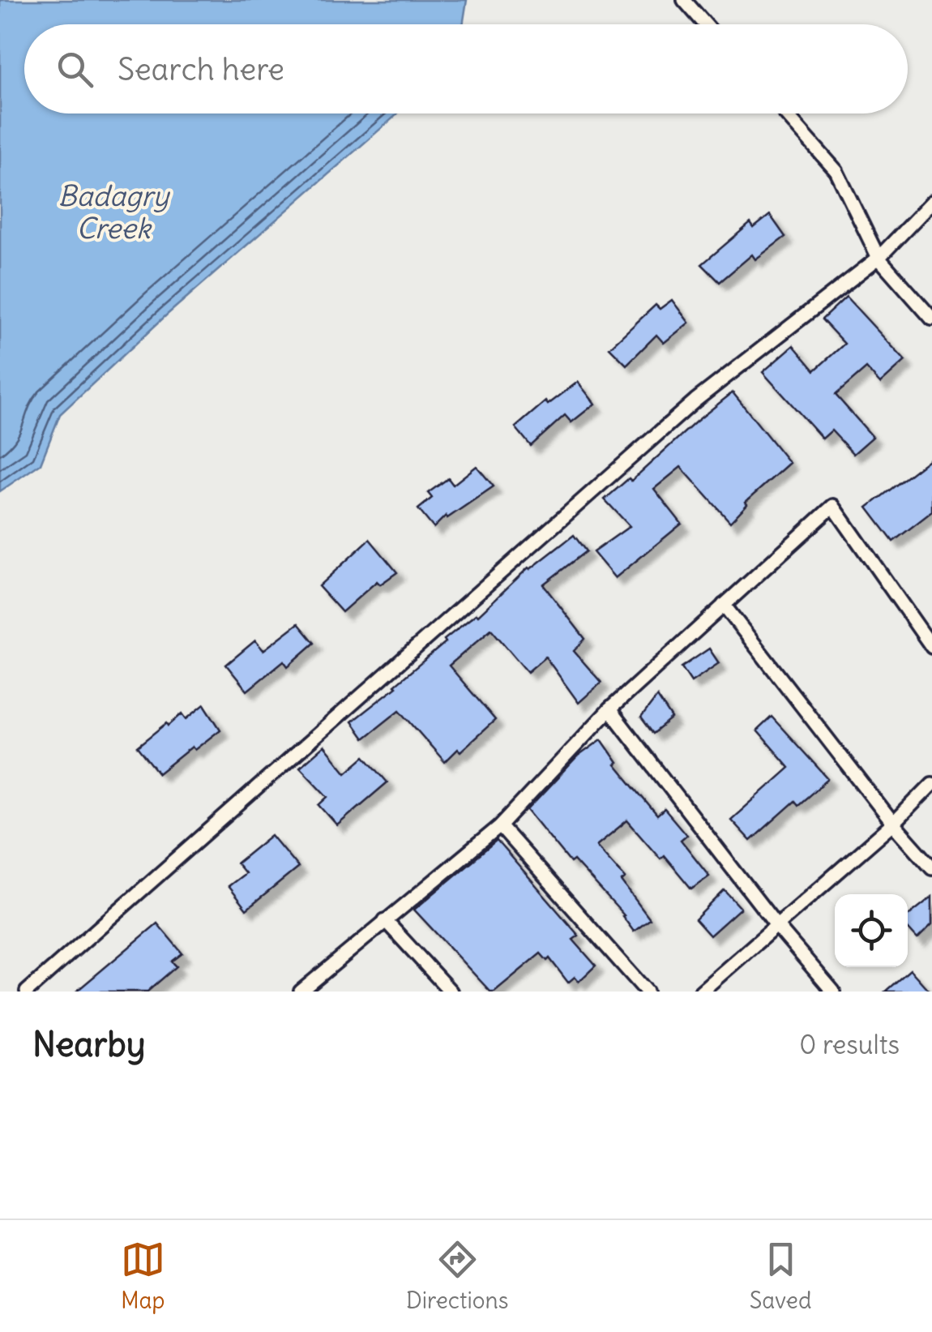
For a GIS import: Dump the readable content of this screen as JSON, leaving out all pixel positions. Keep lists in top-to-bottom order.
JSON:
{
  "water": ["Badagry Creek"],
  "page": {
    "search": "Search here",
    "heading": ["Nearby", "0 results"],
    "nav": ["Map", "Directions", "Saved"]
  }
}
